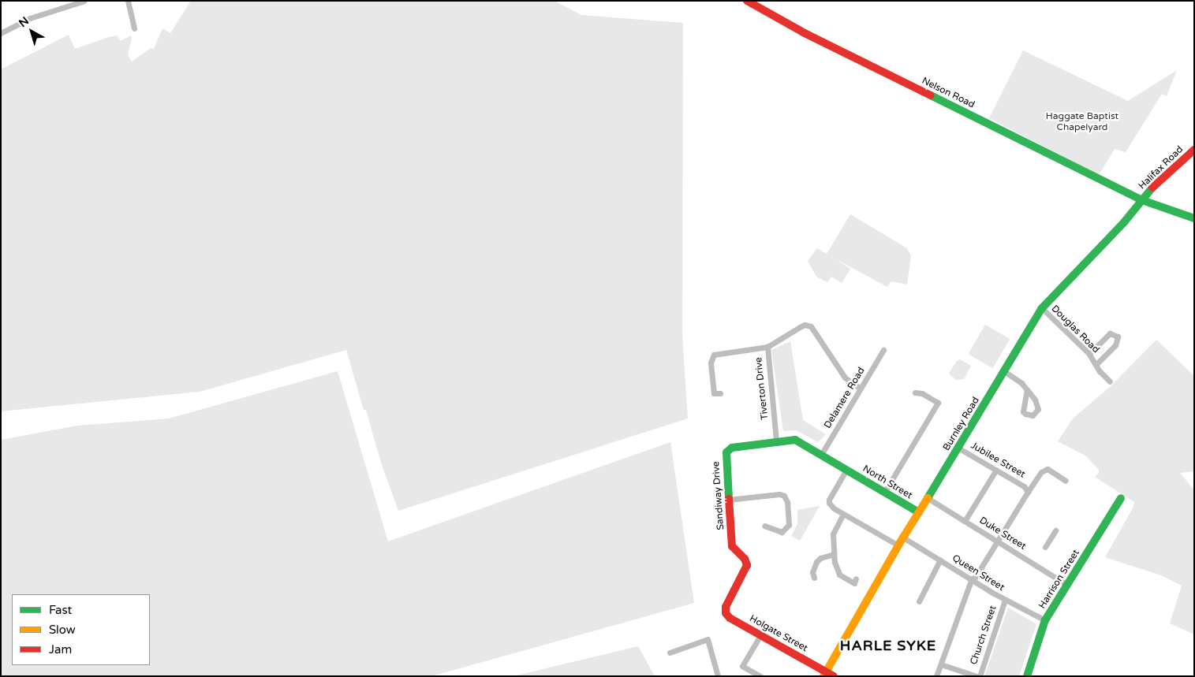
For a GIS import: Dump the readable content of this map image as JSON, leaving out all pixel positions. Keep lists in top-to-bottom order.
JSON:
{
  "streets": {
    "street": [
      "Nelson Road",
      "Halifax Road",
      "Douglas Road",
      "Tiverton Drive",
      "Delamere Road",
      "Burnley Road",
      "Jubilee Street",
      "North Street",
      "Sandiway Drive",
      "Duke Street",
      "Queen Street",
      "Harrison Street",
      "Holgate Street",
      "Church Street"
    ]
  },
  "crossings": [
    ["Nelson Road", "Halifax Road"],
    ["Nelson Road", "Burnley Road"],
    ["Halifax Road", "Burnley Road"],
    ["Douglas Road", "Burnley Road"],
    ["Tiverton Drive", "Delamere Road"],
    ["Tiverton Drive", "Sandiway Drive"],
    ["Delamere Road", "Sandiway Drive"],
    ["Burnley Road", "Jubilee Street"],
    ["Burnley Road", "North Street"],
    ["Burnley Road", "Duke Street"],
    ["Burnley Road", "Queen Street"],
    ["Burnley Road", "Holgate Street"],
    ["North Street", "Sandiway Drive"],
    ["Sandiway Drive", "Holgate Street"],
    ["Duke Street", "Harrison Street"],
    ["Queen Street", "Harrison Street"],
    ["Queen Street", "Church Street"]
  ],
  "districts": ["HARLE SYKE"],
  "parks": ["Haggate Baptist Chapelyard"],
  "legend": ["Fast", "Slow", "Jam"],
  "north": "top left"
}
